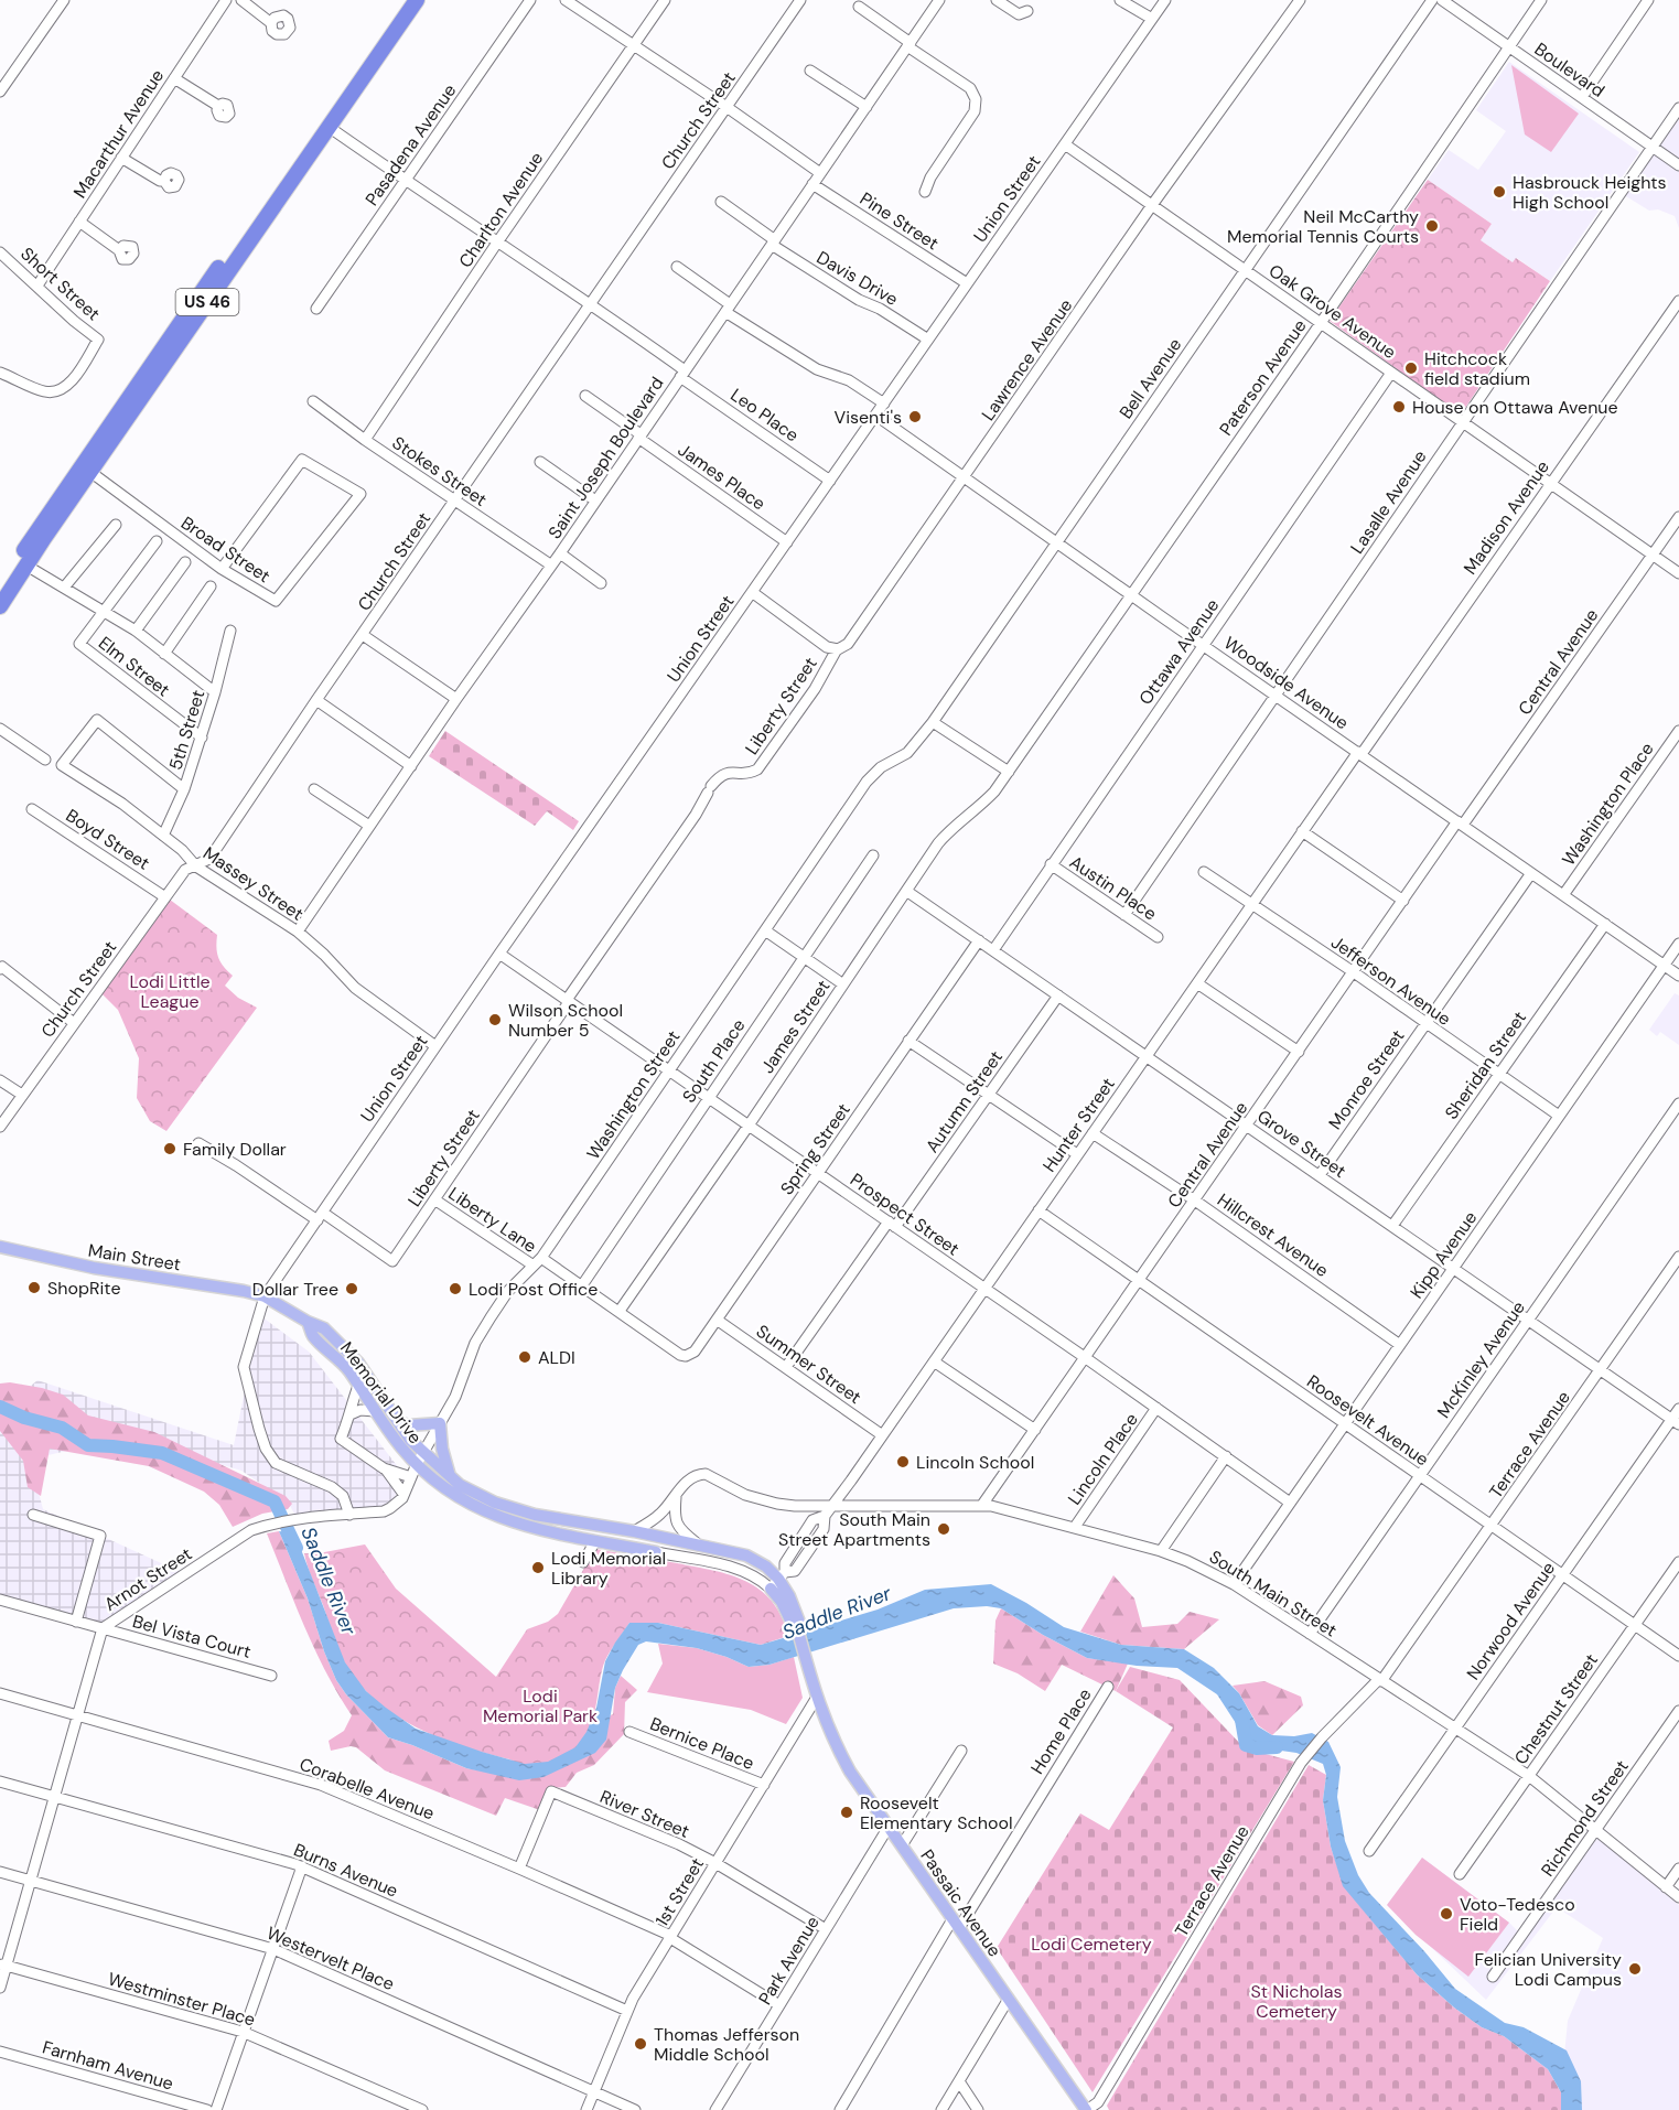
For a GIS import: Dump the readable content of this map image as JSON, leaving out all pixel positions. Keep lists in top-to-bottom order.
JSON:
{
  "streets": {
    "highway": ["US 46"],
    "main road": ["Main Street", "Memorial Drive", "Passaic Avenue"],
    "street": [
      "Boulevard",
      "Church Street",
      "Macarthur Avenue",
      "Pasadena Avenue",
      "Union Street",
      "Charlton Avenue",
      "Pine Street",
      "Davis Drive",
      "Short Street",
      "Oak Grove Avenue",
      "Lawrence Avenue",
      "Paterson Avenue",
      "Bell Avenue",
      "Leo Place",
      "Saint Joseph Boulevard",
      "Stokes Street",
      "James Place",
      "Lasalle Avenue",
      "Madison Avenue",
      "Broad Street",
      "Ottawa Avenue",
      "Central Avenue",
      "Elm Street",
      "Woodside Avenue",
      "Liberty Street",
      "5th Street",
      "Washington Place",
      "Boyd Street",
      "Massey Street",
      "Austin Place",
      "Jefferson Avenue",
      "James Street",
      "South Place",
      "Sheridan Street",
      "Monroe Street",
      "Washington Street",
      "Autumn Street",
      "Hunter Street",
      "Grove Street",
      "Spring Street",
      "Prospect Street",
      "Liberty Lane",
      "Hillcrest Avenue",
      "Kipp Avenue",
      "McKinley Avenue",
      "Summer Street",
      "Roosevelt Avenue",
      "Terrace Avenue",
      "Lincoln Place",
      "Arnot Street",
      "South Main Street",
      "Norwood Avenue",
      "Bel Vista Court",
      "Chestnut Street",
      "Home Place",
      "Bernice Place",
      "Corabelle Avenue",
      "River Street",
      "Richmond Street",
      "Burns Avenue",
      "1st Street",
      "Westervelt Place",
      "Park Avenue",
      "Westminster Place",
      "Farnham Avenue"
    ]
  },
  "crossings": [
    ["Boulevard", "Paterson Avenue"],
    ["Boulevard", "Lasalle Avenue"],
    ["Church Street", "Leo Place"],
    ["Church Street", "Stokes Street"],
    ["Church Street", "Boyd Street"],
    ["Church Street", "Massey Street"],
    ["Macarthur Avenue", "Short Street"],
    ["Pasadena Avenue", "Leo Place"],
    ["Union Street", "Pine Street"],
    ["Union Street", "Davis Drive"],
    ["Union Street", "Oak Grove Avenue"],
    ["Union Street", "Leo Place"],
    ["Union Street", "James Place"],
    ["Union Street", "Woodside Avenue"],
    ["Union Street", "Liberty Street"],
    ["Union Street", "Massey Street"],
    ["Union Street", "Prospect Street"],
    ["Union Street", "Main Street"],
    ["Union Street", "Memorial Drive"],
    ["Union Street", "Arnot Street"],
    ["Charlton Avenue", "Leo Place"],
    ["Charlton Avenue", "Stokes Street"],
    ["Pine Street", "Saint Joseph Boulevard"],
    ["Davis Drive", "Saint Joseph Boulevard"],
    ["US 46", "Leo Place"],
    ["US 46", "Broad Street"],
    ["Oak Grove Avenue", "Lawrence Avenue"],
    ["Oak Grove Avenue", "Paterson Avenue"],
    ["Oak Grove Avenue", "Bell Avenue"],
    ["Oak Grove Avenue", "Lasalle Avenue"],
    ["Oak Grove Avenue", "Madison Avenue"],
    ["Oak Grove Avenue", "Ottawa Avenue"],
    ["Oak Grove Avenue", "Central Avenue"],
    ["Lawrence Avenue", "Woodside Avenue"],
    ["Lawrence Avenue", "Liberty Street"],
    ["Paterson Avenue", "Woodside Avenue"],
    ["Paterson Avenue", "James Street"],
    ["Bell Avenue", "Woodside Avenue"],
    ["Bell Avenue", "Washington Street"],
    ["Leo Place", "Saint Joseph Boulevard"],
    ["Saint Joseph Boulevard", "Stokes Street"],
    ["Saint Joseph Boulevard", "James Place"],
    ["Saint Joseph Boulevard", "Massey Street"],
    ["Lasalle Avenue", "Woodside Avenue"],
    ["Lasalle Avenue", "Austin Place"],
    ["Madison Avenue", "Woodside Avenue"],
    ["Madison Avenue", "Hunter Street"],
    ["Ottawa Avenue", "Woodside Avenue"],
    ["Ottawa Avenue", "Austin Place"],
    ["Ottawa Avenue", "Grove Street"],
    ["Central Avenue", "Woodside Avenue"],
    ["Central Avenue", "Jefferson Avenue"],
    ["Central Avenue", "Grove Street"],
    ["Central Avenue", "Prospect Street"],
    ["Central Avenue", "Hillcrest Avenue"],
    ["Central Avenue", "Roosevelt Avenue"],
    ["Central Avenue", "South Main Street"],
    ["Elm Street", "5th Street"],
    ["Woodside Avenue", "Washington Place"],
    ["Woodside Avenue", "Sheridan Street"],
    ["Woodside Avenue", "Monroe Street"],
    ["Woodside Avenue", "Hunter Street"],
    ["Woodside Avenue", "Kipp Avenue"],
    ["Liberty Street", "Prospect Street"],
    ["Liberty Street", "Liberty Lane"],
    ["5th Street", "Massey Street"],
    ["Jefferson Avenue", "Sheridan Street"],
    ["Jefferson Avenue", "Monroe Street"],
    ["Jefferson Avenue", "Hunter Street"],
    ["Jefferson Avenue", "Kipp Avenue"],
    ["James Street", "Grove Street"],
    ["James Street", "Prospect Street"],
    ["James Street", "Liberty Lane"],
    ["South Place", "Prospect Street"],
    ["South Place", "Liberty Lane"],
    ["Sheridan Street", "Grove Street"],
    ["Monroe Street", "Grove Street"],
    ["Washington Street", "Prospect Street"],
    ["Washington Street", "Liberty Lane"],
    ["Washington Street", "Memorial Drive"],
    ["Washington Street", "Arnot Street"],
    ["Autumn Street", "Grove Street"],
    ["Autumn Street", "Prospect Street"],
    ["Autumn Street", "Summer Street"],
    ["Hunter Street", "Grove Street"],
    ["Hunter Street", "Prospect Street"],
    ["Hunter Street", "Hillcrest Avenue"],
    ["Hunter Street", "Summer Street"],
    ["Hunter Street", "Memorial Drive"],
    ["Hunter Street", "Roosevelt Avenue"],
    ["Hunter Street", "South Main Street"],
    ["Hunter Street", "Passaic Avenue"],
    ["Grove Street", "Spring Street"],
    ["Grove Street", "Kipp Avenue"],
    ["Grove Street", "McKinley Avenue"],
    ["Grove Street", "Terrace Avenue"],
    ["Grove Street", "Norwood Avenue"],
    ["Spring Street", "Prospect Street"],
    ["Spring Street", "Liberty Lane"],
    ["Spring Street", "Summer Street"],
    ["Prospect Street", "Kipp Avenue"],
    ["Prospect Street", "Lincoln Place"],
    ["Hillcrest Avenue", "Kipp Avenue"],
    ["Kipp Avenue", "Roosevelt Avenue"],
    ["Kipp Avenue", "South Main Street"],
    ["Main Street", "Memorial Drive"],
    ["McKinley Avenue", "Roosevelt Avenue"],
    ["McKinley Avenue", "South Main Street"],
    ["Memorial Drive", "Arnot Street"],
    ["Memorial Drive", "South Main Street"],
    ["Memorial Drive", "Passaic Avenue"],
    ["Roosevelt Avenue", "Terrace Avenue"],
    ["Roosevelt Avenue", "Norwood Avenue"],
    ["Roosevelt Avenue", "Chestnut Street"],
    ["Terrace Avenue", "South Main Street"],
    ["Terrace Avenue", "Passaic Avenue"],
    ["Lincoln Place", "South Main Street"],
    ["Arnot Street", "Bel Vista Court"],
    ["Arnot Street", "Corabelle Avenue"],
    ["Arnot Street", "Burns Avenue"],
    ["Arnot Street", "Westervelt Place"],
    ["Arnot Street", "Westminster Place"],
    ["South Main Street", "Norwood Avenue"],
    ["South Main Street", "Chestnut Street"],
    ["South Main Street", "Richmond Street"],
    ["Home Place", "Passaic Avenue"],
    ["Bernice Place", "1st Street"],
    ["Corabelle Avenue", "River Street"],
    ["Corabelle Avenue", "1st Street"],
    ["Corabelle Avenue", "Park Avenue"],
    ["River Street", "1st Street"],
    ["River Street", "Park Avenue"],
    ["Burns Avenue", "1st Street"],
    ["1st Street", "Passaic Avenue"],
    ["1st Street", "Westervelt Place"],
    ["Passaic Avenue", "Park Avenue"]
  ],
  "water": ["Saddle River"],
  "parks": [
    "Lodi Little League",
    "Lodi Memorial Park",
    "Lodi Cemetery",
    "St Nicholas Cemetery"
  ],
  "places": [
    "Hasbrouck Heights High School",
    "Neil McCarthy Memorial Tennis Courts",
    "Hitchcock field stadium",
    "House on Ottawa Avenue",
    "Visenti's",
    "Wilson School Number 5",
    "Family Dollar",
    "ShopRite",
    "Dollar Tree",
    "Lodi Post Office",
    "ALDI",
    "Lincoln School",
    "South Main Street Apartments",
    "Lodi Memorial Library",
    "Roosevelt Elementary School",
    "Voto-Tedesco Field",
    "Felician University Lodi Campus",
    "Thomas Jefferson Middle School"
  ]
}
